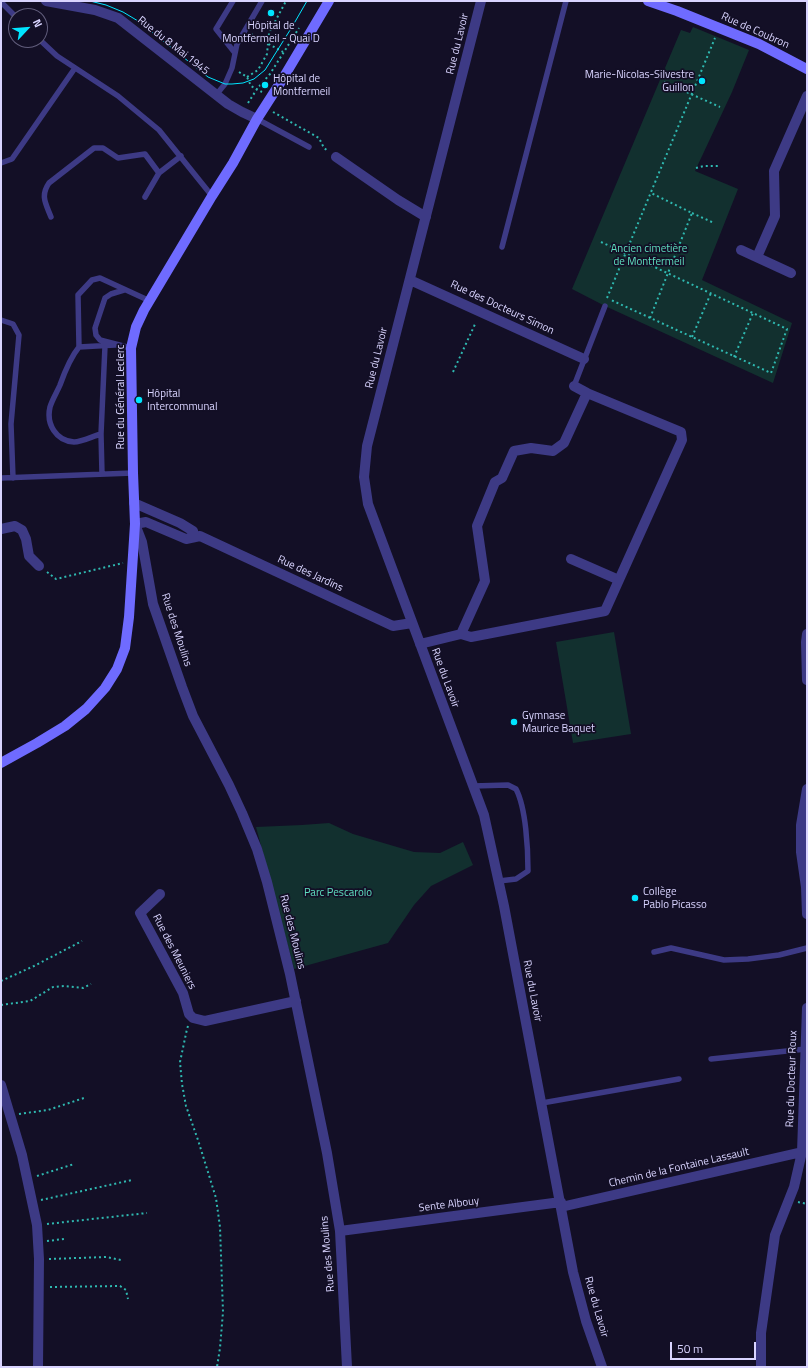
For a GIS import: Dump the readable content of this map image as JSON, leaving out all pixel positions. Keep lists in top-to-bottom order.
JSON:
{
  "streets": {
    "street": [
      "Rue de Coubron",
      "Rue du Lavoir",
      "Rue du 8 Mai 1945",
      "Rue des Docteurs Simon",
      "Rue du Général Leclerc",
      "Rue des Jardins",
      "Rue des Moulins",
      "Rue des Meuniers",
      "Rue du Docteur Roux",
      "Chemin de la Fontaine Lassault",
      "Sente Albouy"
    ]
  },
  "crossings": [
    ["Rue du Lavoir", "Rue des Docteurs Simon"],
    ["Rue du Lavoir", "Rue des Jardins"],
    ["Rue du Lavoir", "Chemin de la Fontaine Lassault"],
    ["Rue du Lavoir", "Sente Albouy"],
    ["Rue du 8 Mai 1945", "Rue du Général Leclerc"],
    ["Rue du Général Leclerc", "Rue des Jardins"],
    ["Rue du Général Leclerc", "Rue des Moulins"],
    ["Rue des Jardins", "Rue des Moulins"],
    ["Rue des Moulins", "Sente Albouy"],
    ["Rue du Docteur Roux", "Chemin de la Fontaine Lassault"],
    ["Chemin de la Fontaine Lassault", "Sente Albouy"]
  ],
  "parks": ["Ancien cimetière de Montfermeil", "Parc Pescarolo"],
  "places": [
    "Hôpital de Montfermeil - Quai D",
    "Marie-Nicolas-Silvestre Guillon",
    "Hôpital de Montfermeil",
    "Hôpital Intercommunal",
    "Gymnase Maurice Baquet",
    "Collège Pablo Picasso"
  ],
  "scale_bar": "50 m",
  "north": "top right"
}
